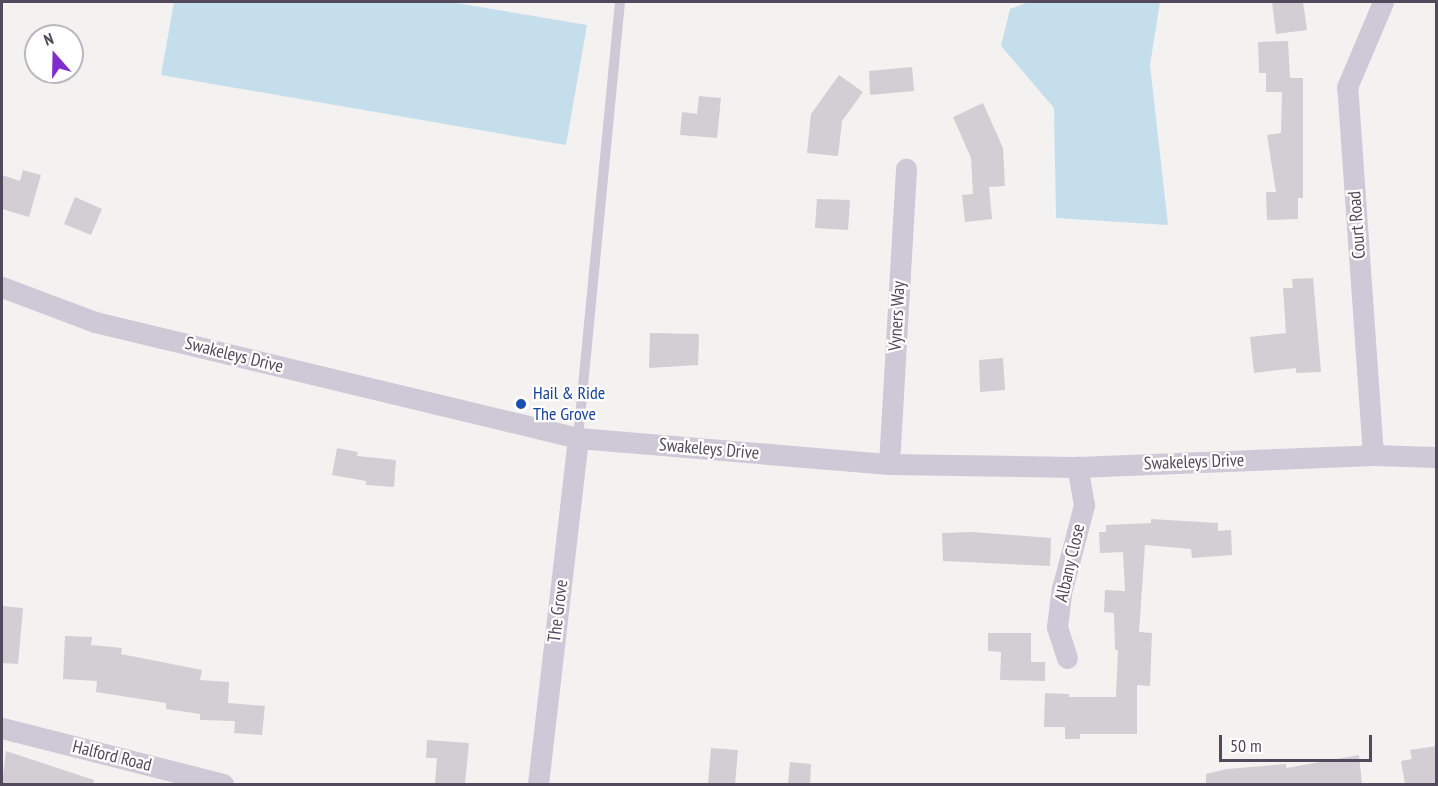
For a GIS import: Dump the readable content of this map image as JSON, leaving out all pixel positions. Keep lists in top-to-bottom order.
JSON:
{
  "streets": {
    "street": [
      "Court Road",
      "Vyners Way",
      "Swakeleys Drive",
      "Albany Close",
      "The Grove",
      "Halford Road"
    ]
  },
  "crossings": [
    ["Court Road", "Swakeleys Drive"],
    ["Vyners Way", "Swakeleys Drive"],
    ["Swakeleys Drive", "Albany Close"],
    ["Swakeleys Drive", "The Grove"]
  ],
  "places": ["Hail & Ride The Grove"],
  "scale_bar": "50 m",
  "north": "top"
}
